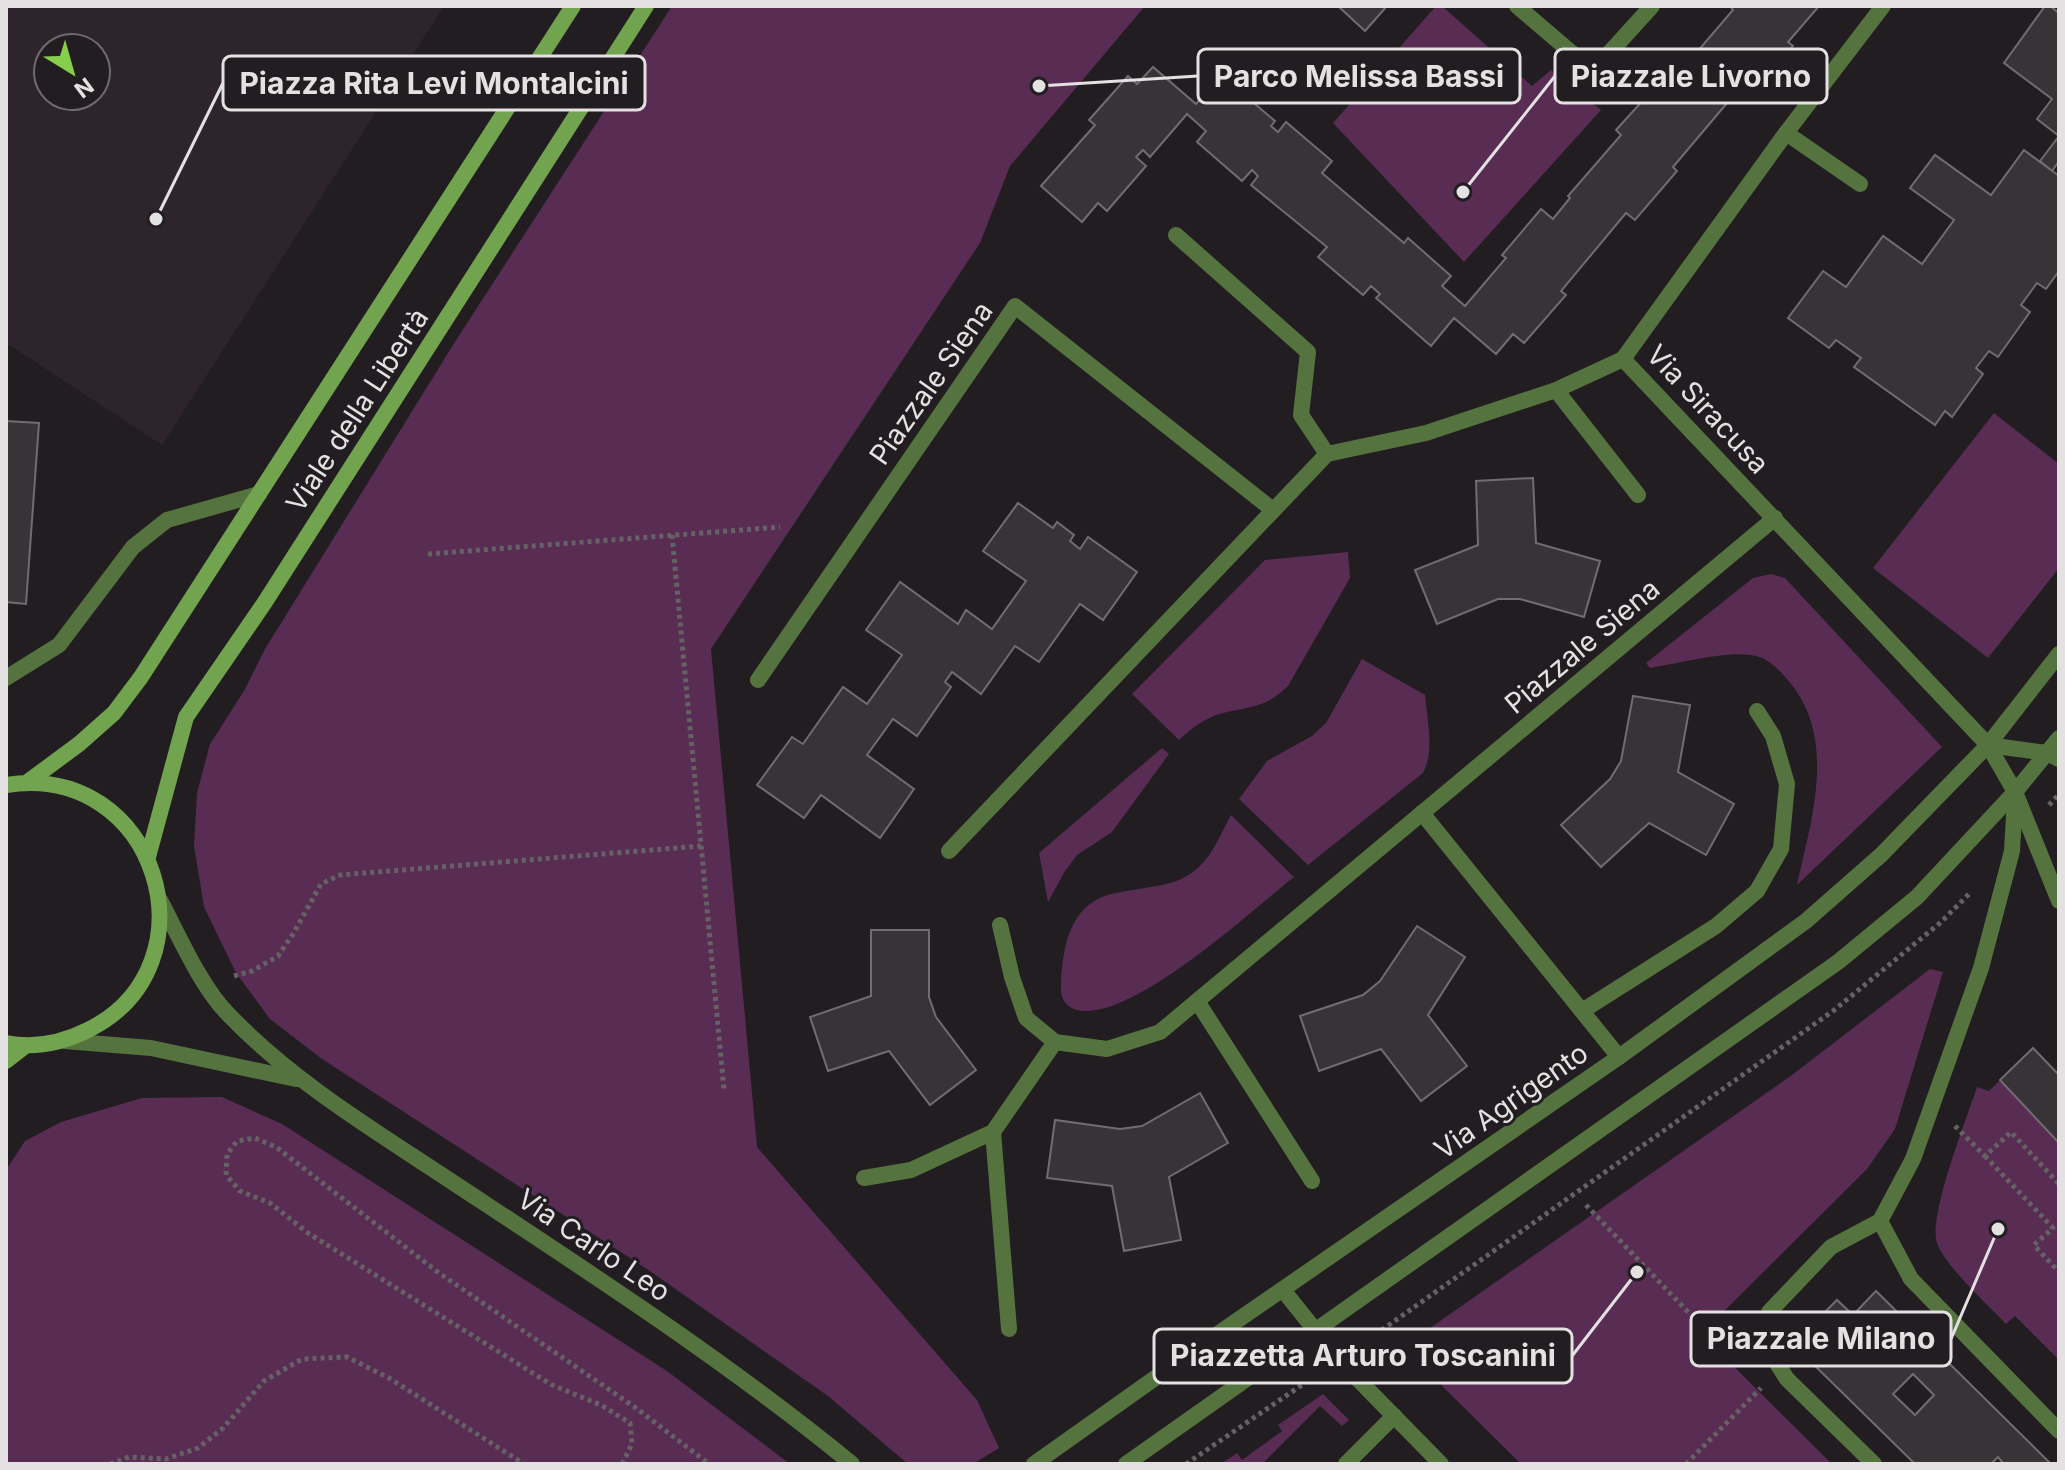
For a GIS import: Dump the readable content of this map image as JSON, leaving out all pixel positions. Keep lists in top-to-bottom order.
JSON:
{
  "streets": {
    "main road": ["Viale della Libertà"],
    "street": [
      "Piazzale Siena",
      "Via Siracusa",
      "Via Agrigento",
      "Via Carlo Leo"
    ]
  },
  "crossings": [
    ["Piazzale Siena", "Via Siracusa"],
    ["Via Siracusa", "Via Agrigento"],
    ["Viale della Libertà", "Via Carlo Leo"]
  ],
  "places": [
    "Parco Melissa Bassi",
    "Piazzale Livorno",
    "Piazza Rita Levi Montalcini",
    "Piazzale Milano",
    "Piazzetta Arturo Toscanini"
  ],
  "north": "bottom right"
}
